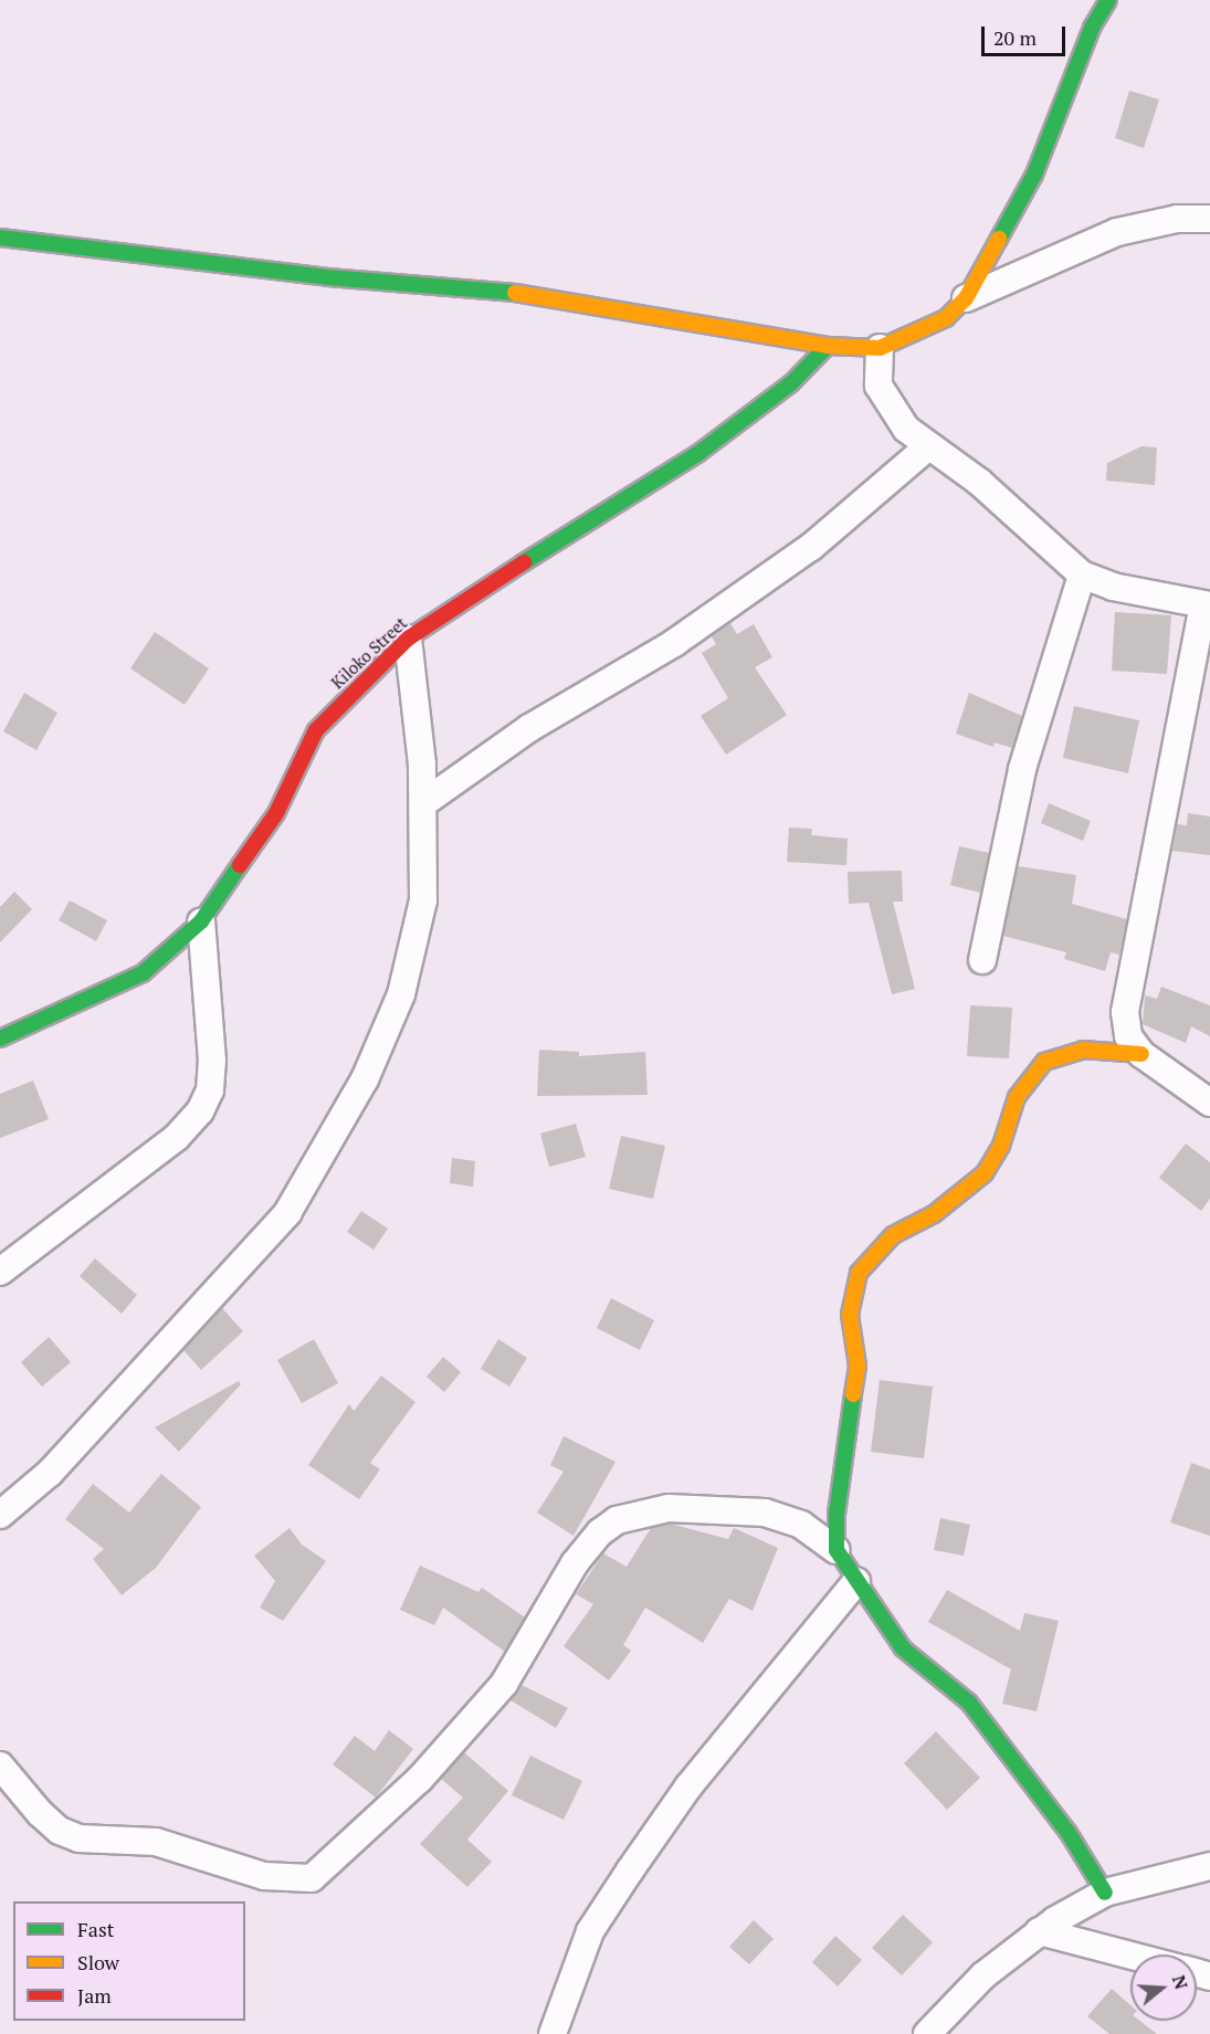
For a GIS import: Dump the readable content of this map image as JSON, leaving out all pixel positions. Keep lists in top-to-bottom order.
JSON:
{
  "streets": {
    "street": ["Kiloko Street"]
  },
  "legend": ["Fast", "Slow", "Jam"],
  "scale_bar": "20 m",
  "north": "right"
}
